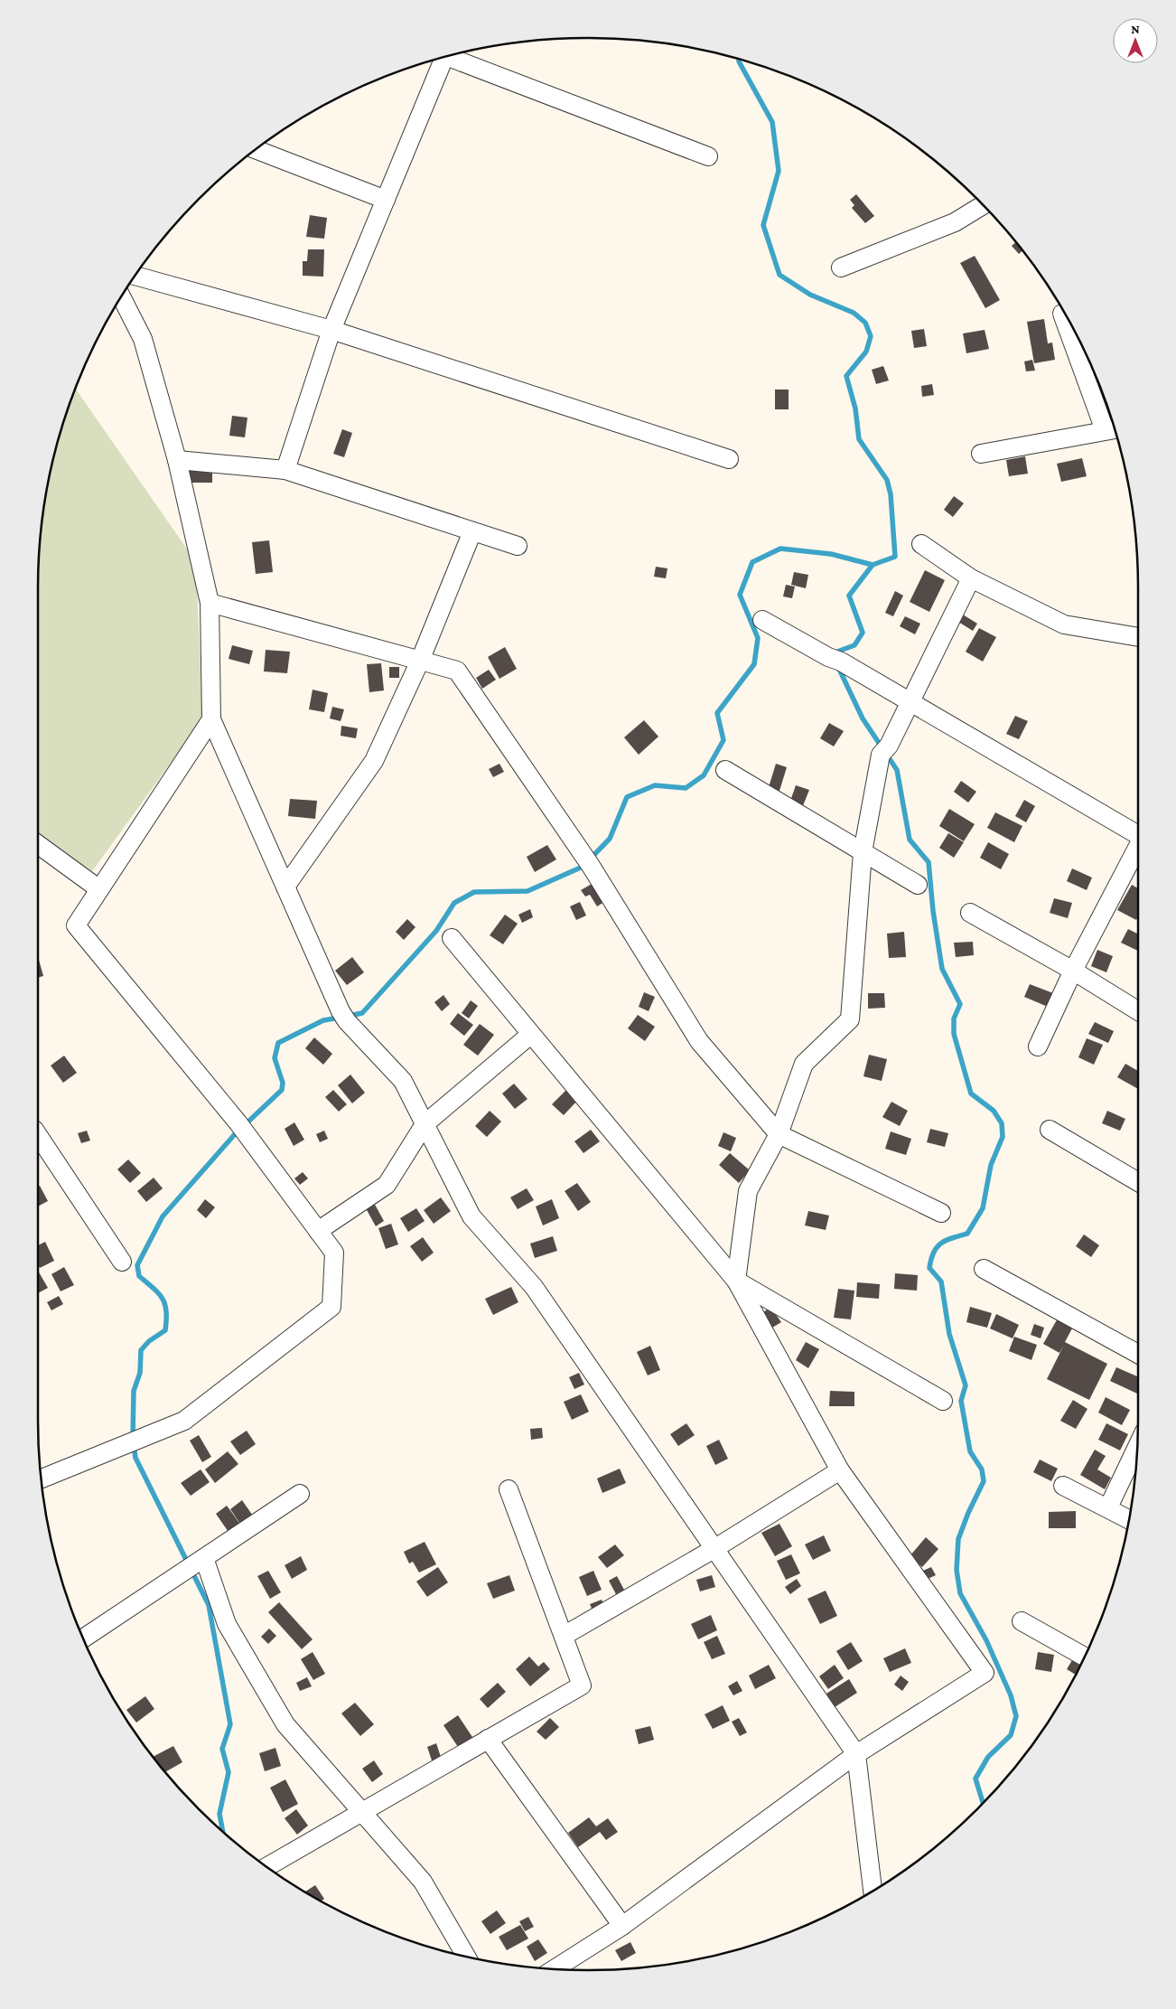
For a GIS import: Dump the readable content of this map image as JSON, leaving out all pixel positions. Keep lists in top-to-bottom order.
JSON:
{
  "north": "top"
}
